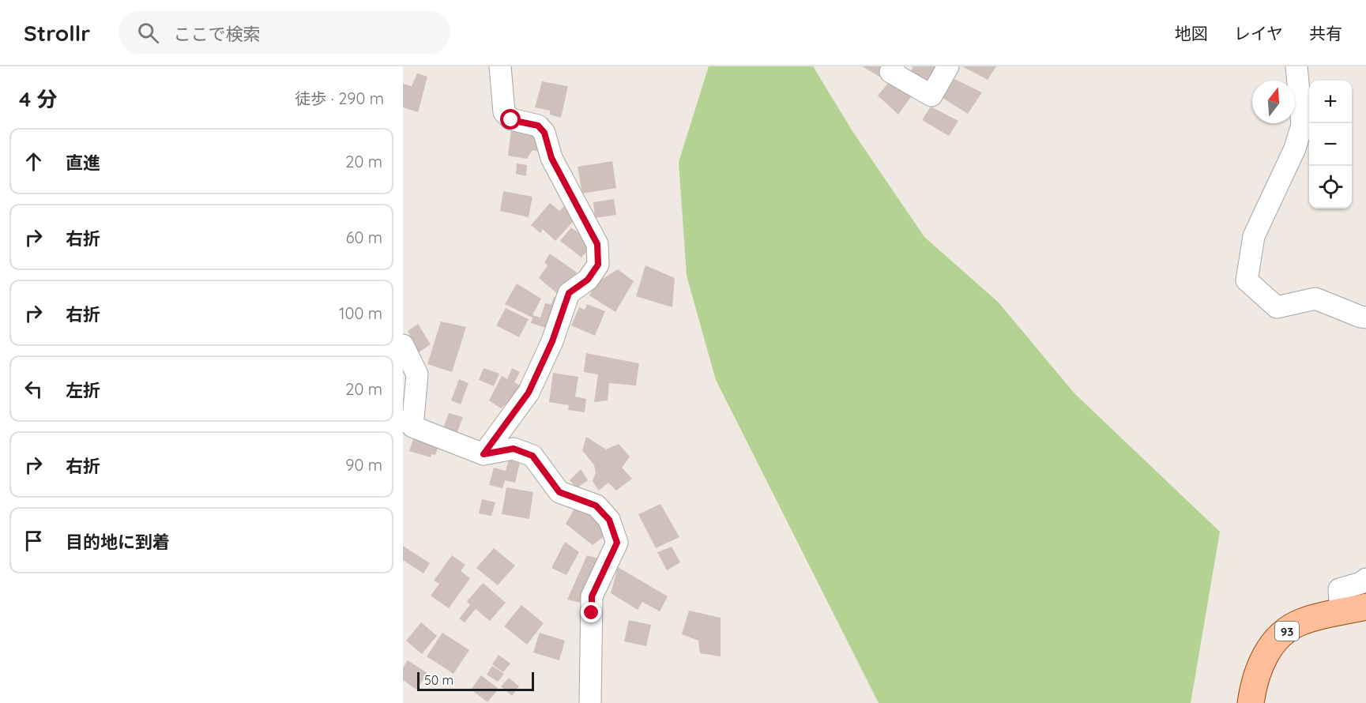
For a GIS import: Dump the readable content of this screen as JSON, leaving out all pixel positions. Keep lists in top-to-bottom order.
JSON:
{
  "streets": {
    "main road": ["93"]
  },
  "scale_bar": "50 m",
  "north": "top",
  "page": {
    "header": "Strollr",
    "search": "ここで検索",
    "nav": ["地図", "レイヤ", "共有"],
    "heading": ["4 分", "徒歩 · 290 m"],
    "map_buttons": ["+", "−"],
    "list": [
      ["直進", "20 m"],
      ["右折", "60 m"],
      ["右折", "100 m"],
      ["左折", "20 m"],
      ["右折", "90 m"],
      "目的地に到着"
    ],
    "scale": "50 m"
  }
}
